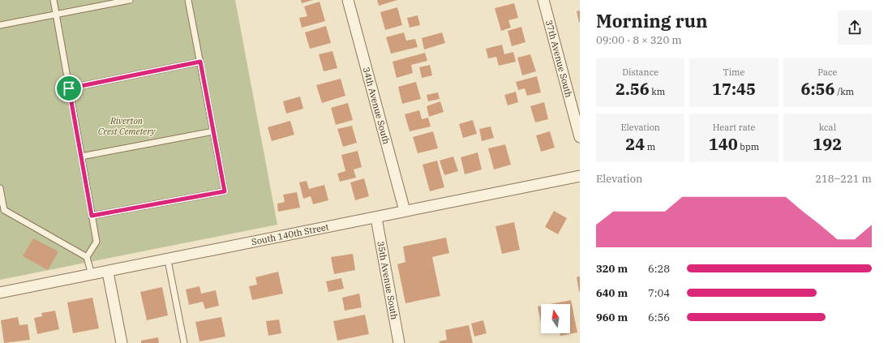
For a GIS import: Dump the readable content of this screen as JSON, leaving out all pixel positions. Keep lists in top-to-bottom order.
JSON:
{
  "streets": {
    "street": [
      "37th Avenue South",
      "34th Avenue South",
      "South 140th Street",
      "35th Avenue South"
    ]
  },
  "crossings": [
    ["34th Avenue South", "South 140th Street"],
    ["South 140th Street", "35th Avenue South"]
  ],
  "parks": ["Riverton Crest Cemetery"],
  "north": "top",
  "page": {
    "heading": ["Morning run", "09:00 · 8 × 320 m"],
    "stats": [
      ["Distance", "2.56 km"],
      ["Time", "17:45"],
      ["Pace", "6:56 /km"],
      ["Elevation", "24 m"],
      ["Heart rate", "140 bpm"],
      ["kcal", "192"]
    ],
    "chart": ["Elevation", "218–221 m"],
    "list": [
      {
        "name": "320 m",
        "note": "6:28"
      },
      {
        "name": "640 m",
        "note": "7:04"
      },
      {
        "name": "960 m",
        "note": "6:56"
      }
    ]
  }
}
